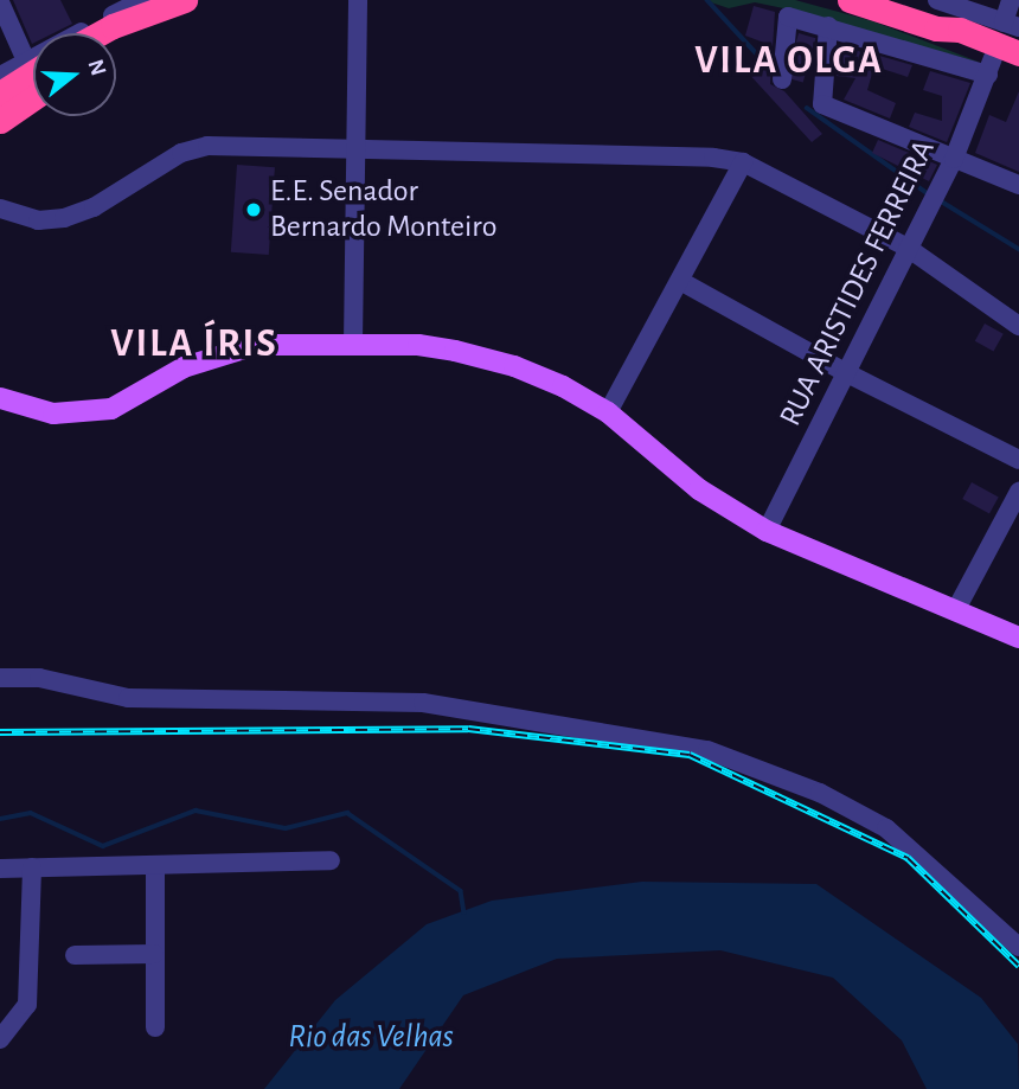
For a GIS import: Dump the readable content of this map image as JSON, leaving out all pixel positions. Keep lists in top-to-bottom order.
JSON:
{
  "streets": {
    "street": ["RUA ARISTIDES FERREIRA"]
  },
  "districts": ["VILA OLGA", "VILA ÍRIS"],
  "water": ["Rio das Velhas"],
  "places": ["E.E. Senador Bernardo Monteiro"],
  "north": "right"
}
